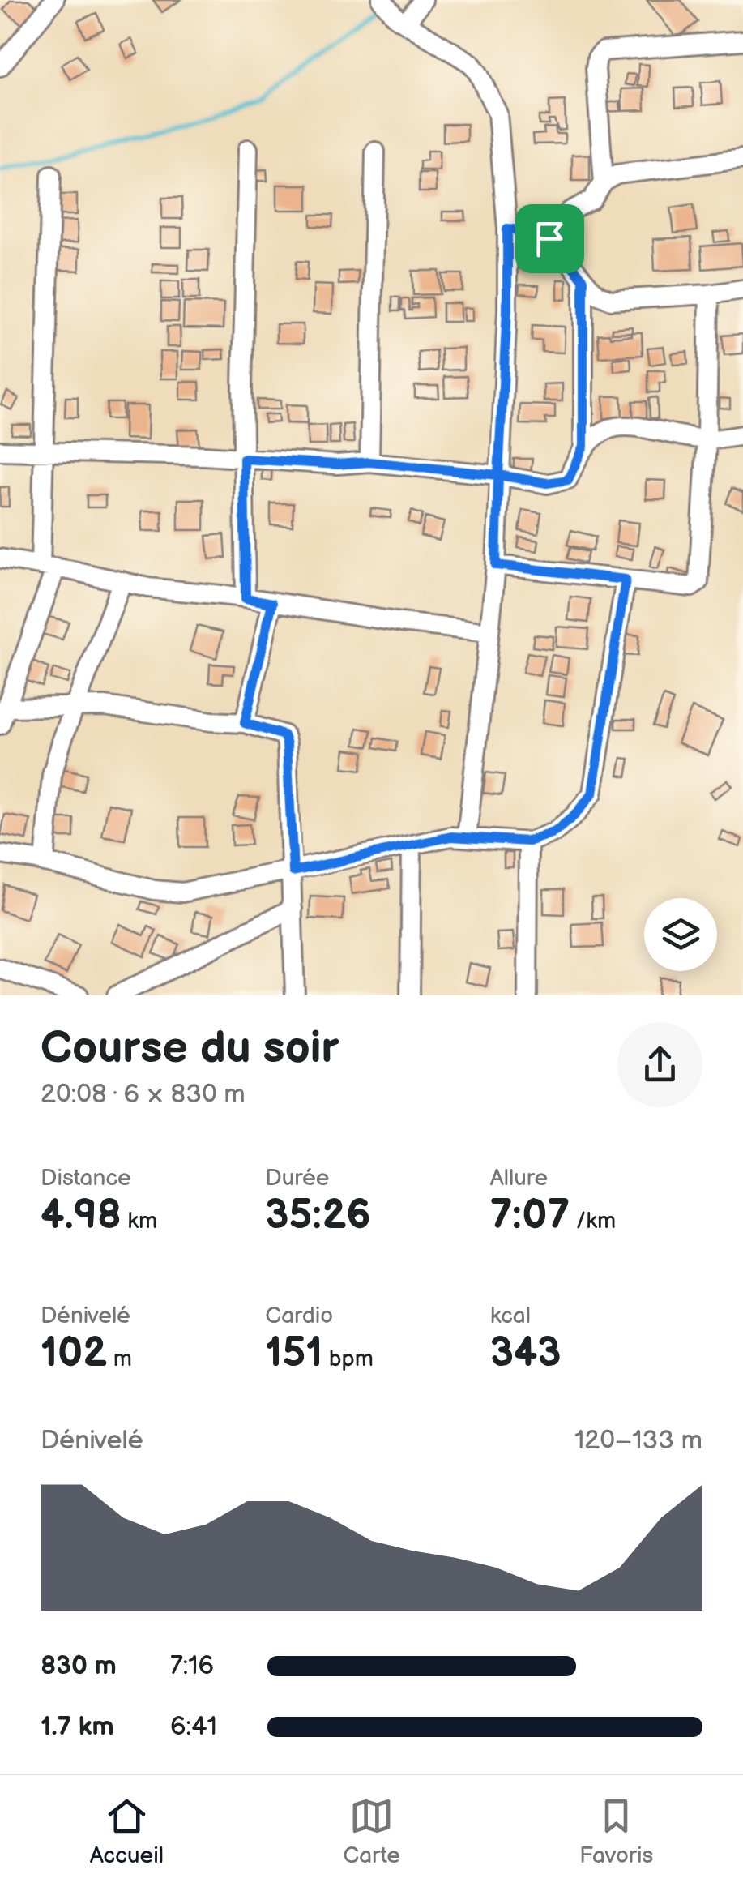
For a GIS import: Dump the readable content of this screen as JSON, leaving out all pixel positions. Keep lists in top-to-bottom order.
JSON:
{
  "page": {
    "heading": ["Course du soir", "20:08 · 6 × 830 m"],
    "stats": [
      ["Distance", "4.98 km"],
      ["Durée", "35:26"],
      ["Allure", "7:07 /km"],
      ["Dénivelé", "102 m"],
      ["Cardio", "151 bpm"],
      ["kcal", "343"]
    ],
    "chart": ["Dénivelé", "120–133 m"],
    "list": [
      {
        "name": "830 m",
        "note": "7:16"
      },
      {
        "name": "1.7 km",
        "note": "6:41"
      }
    ],
    "tabs": ["Accueil", "Carte", "Favoris"]
  }
}
